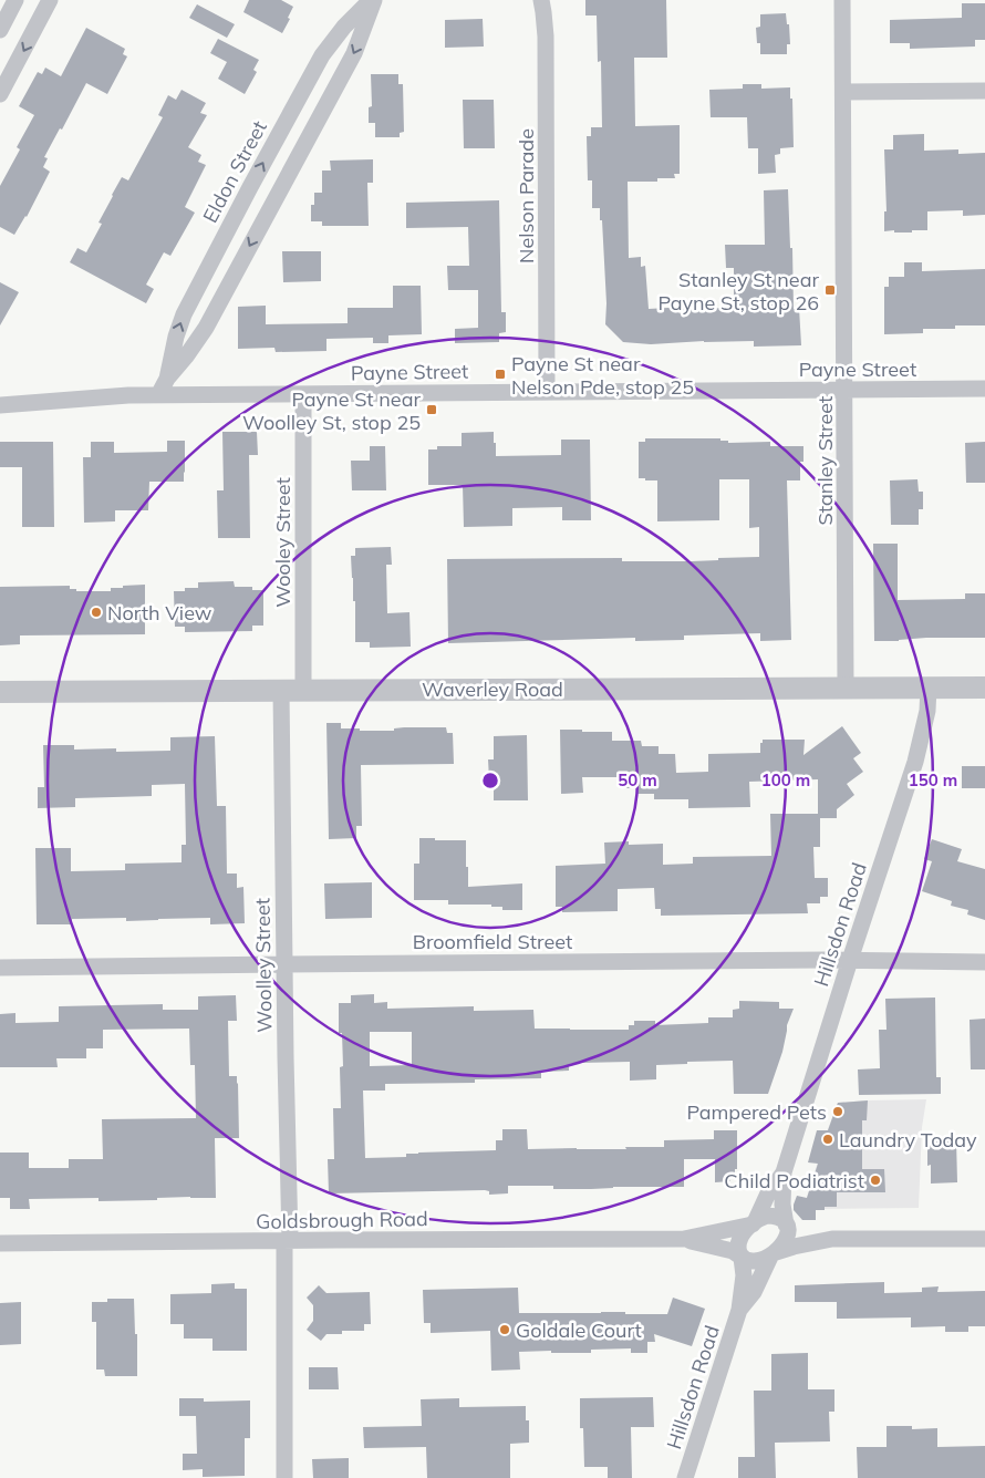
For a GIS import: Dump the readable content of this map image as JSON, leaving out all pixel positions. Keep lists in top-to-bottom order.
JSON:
{
  "streets": {
    "street": [
      "Eldon Street",
      "Nelson Parade",
      "Payne Street",
      "Stanley Street",
      "Wooley Street",
      "Waverley Road",
      "Hillsdon Road",
      "Broomfield Street",
      "Woolley Street",
      "Goldsbrough Road"
    ]
  },
  "crossings": [
    ["Eldon Street", "Payne Street"],
    ["Nelson Parade", "Payne Street"],
    ["Payne Street", "Stanley Street"],
    ["Payne Street", "Wooley Street"],
    ["Stanley Street", "Waverley Road"],
    ["Wooley Street", "Waverley Road"],
    ["Waverley Road", "Hillsdon Road"],
    ["Waverley Road", "Woolley Street"],
    ["Hillsdon Road", "Broomfield Street"],
    ["Hillsdon Road", "Goldsbrough Road"],
    ["Broomfield Street", "Woolley Street"],
    ["Woolley Street", "Goldsbrough Road"]
  ],
  "places": {
    "transit": ["Stanley St near Payne St, stop 26", "Payne St near Nelson Pde, stop 25", "Payne St near Woolley St, stop 25"],
    "other": [
      "North View",
      "Pampered Pets",
      "Laundry Today",
      "Child Podiatrist",
      "Goldale Court"
    ]
  },
  "rings": ["50 m", "100 m", "150 m"]
}
